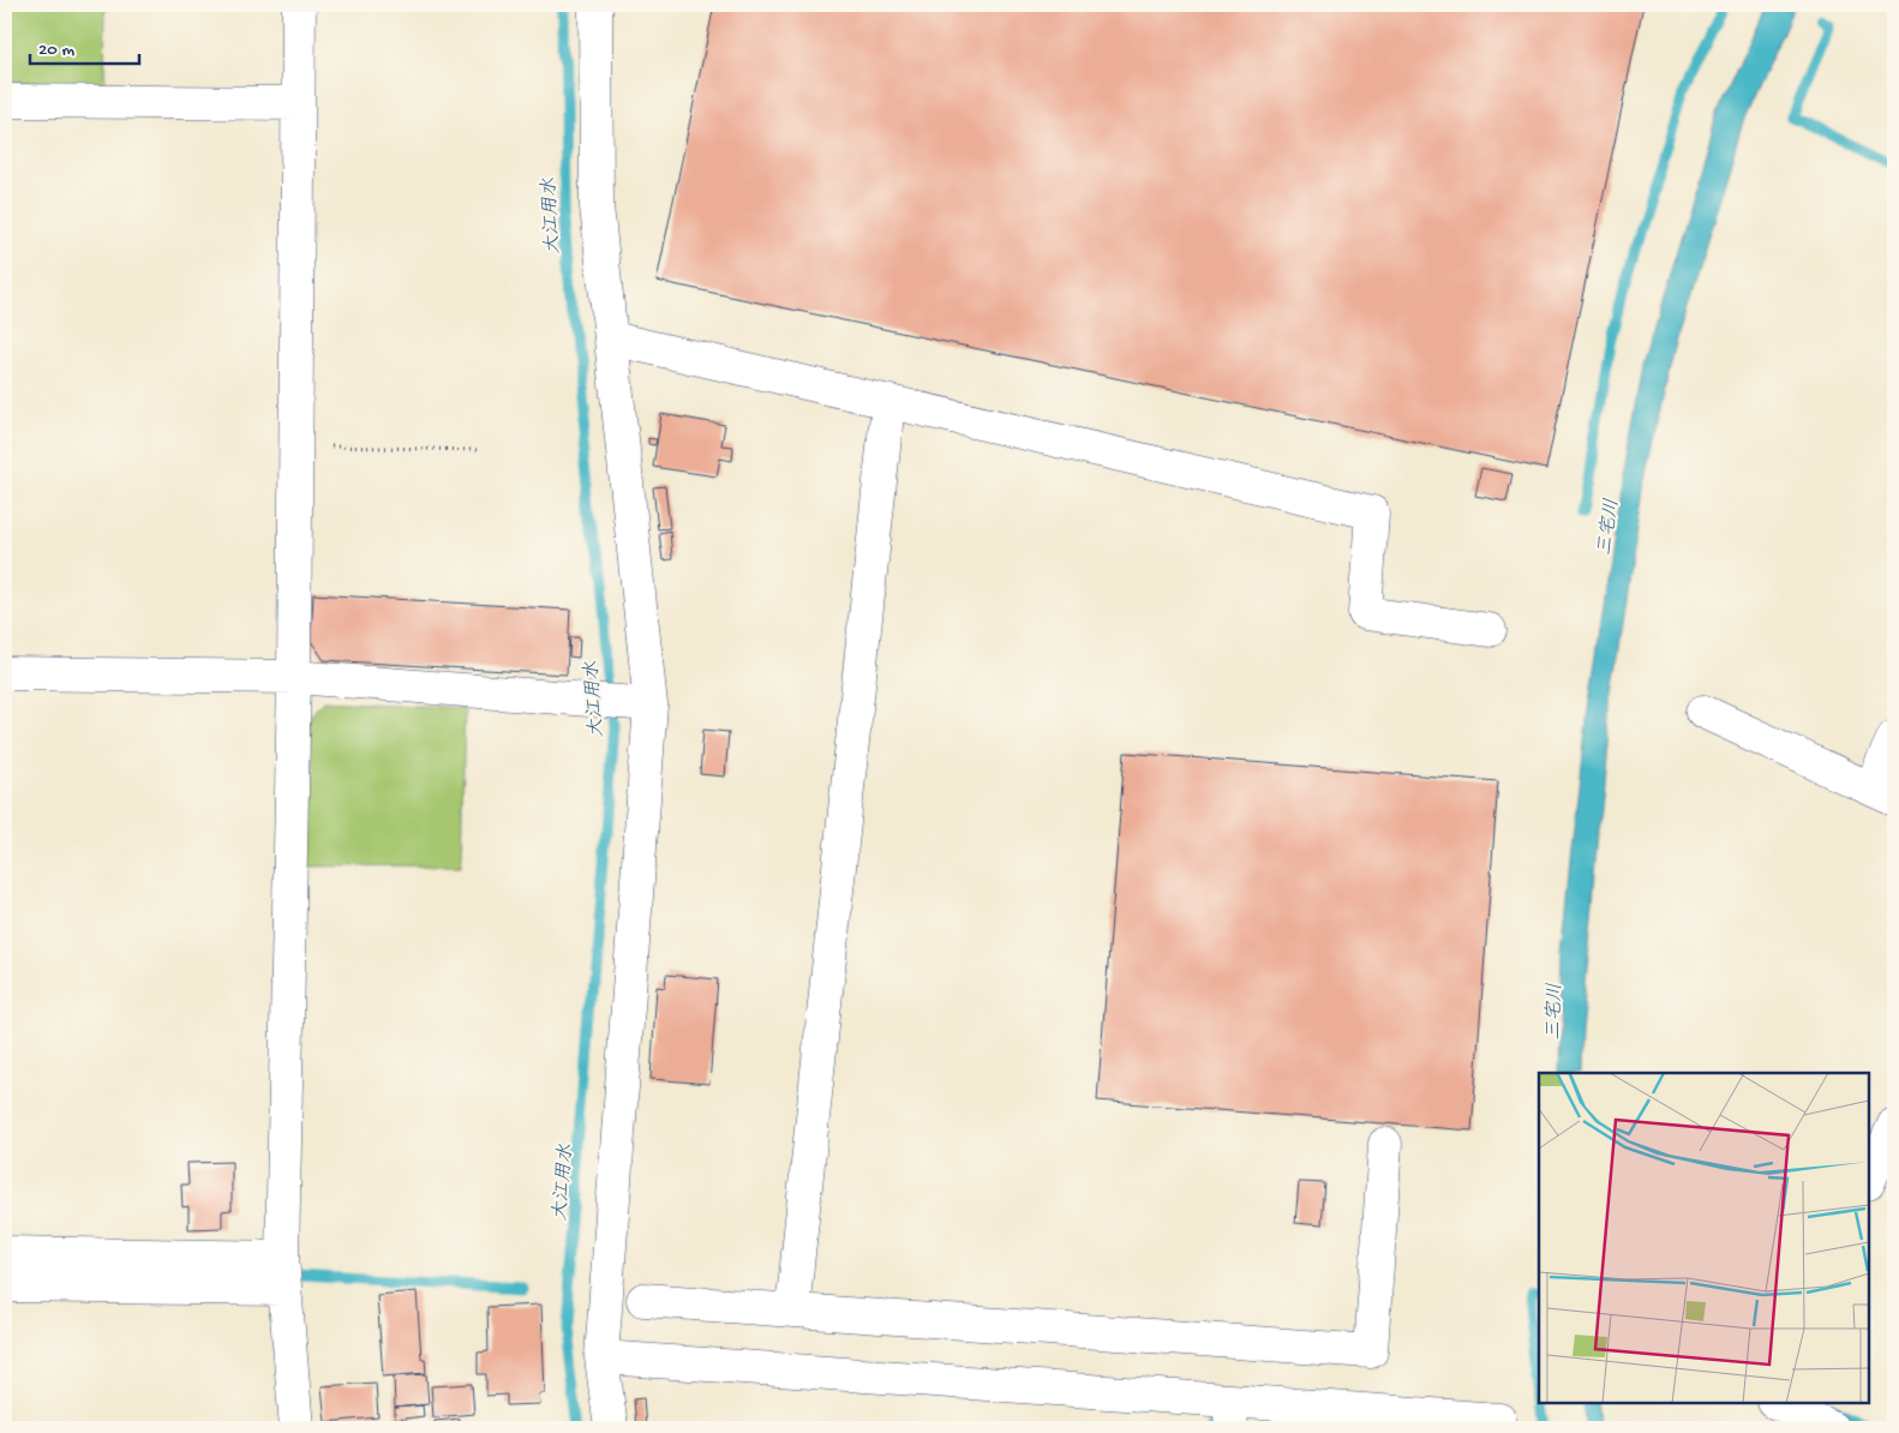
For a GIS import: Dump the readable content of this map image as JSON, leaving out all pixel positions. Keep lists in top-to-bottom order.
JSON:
{
  "water": ["大江用水", "三宅川"],
  "scale_bar": "20 m"
}
